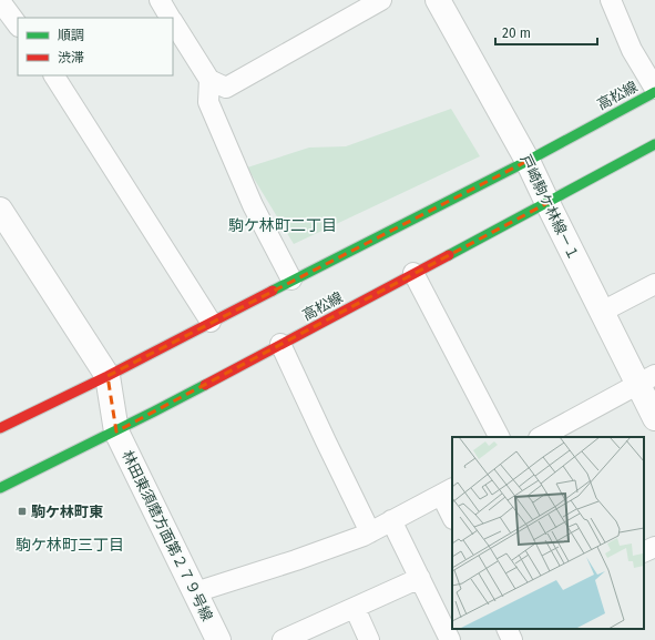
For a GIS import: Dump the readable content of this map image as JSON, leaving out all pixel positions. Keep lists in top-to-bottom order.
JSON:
{
  "streets": {
    "main road": ["高松線"],
    "street": ["戸崎駒ケ林線－１", "林田東須磨方面第２７９号線"]
  },
  "crossings": [
    ["高松線", "戸崎駒ケ林線－１"],
    ["高松線", "林田東須磨方面第２７９号線"]
  ],
  "districts": ["駒ケ林町二丁目", "駒ケ林町三丁目"],
  "places": {
    "transit": ["駒ケ林町東"]
  },
  "legend": ["順調", "渋滞"],
  "scale_bar": "20 m"
}
